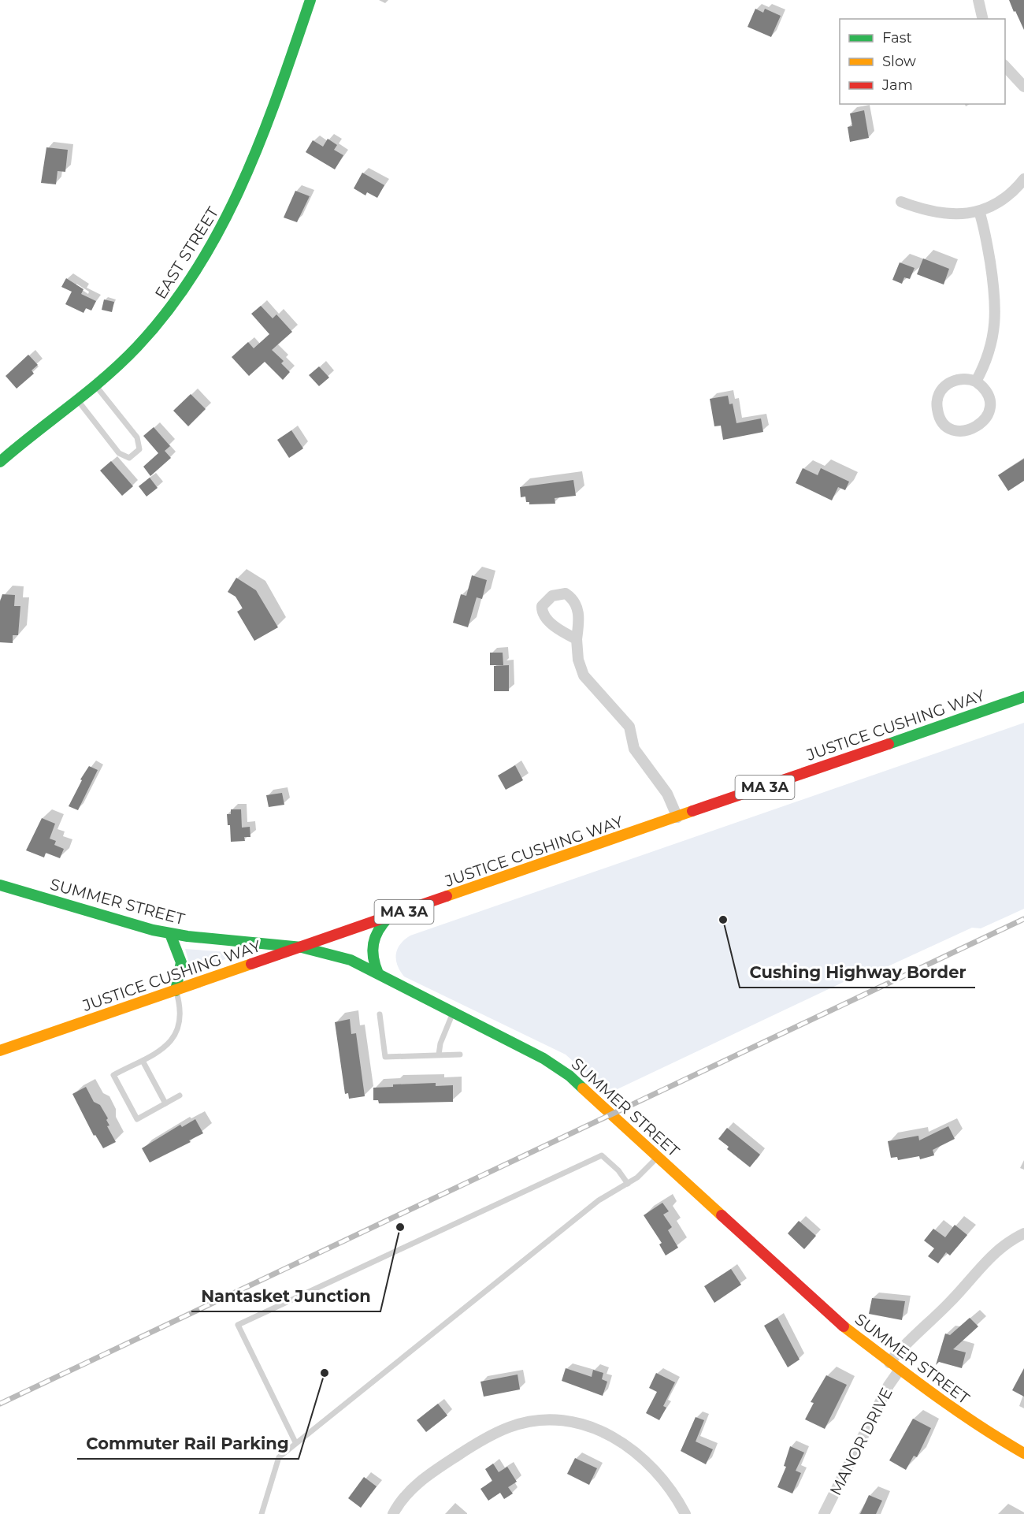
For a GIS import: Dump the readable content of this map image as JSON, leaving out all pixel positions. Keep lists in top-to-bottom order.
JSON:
{
  "streets": {
    "main road": [
      "EAST STREET",
      "JUSTICE CUSHING WAY",
      "MA 3A",
      "SUMMER STREET"
    ],
    "street": ["MANOR DRIVE"]
  },
  "crossings": [
    ["JUSTICE CUSHING WAY", "SUMMER STREET"],
    ["SUMMER STREET", "MANOR DRIVE"]
  ],
  "places": ["Cushing Highway Border", "Nantasket Junction", "Commuter Rail Parking"],
  "legend": ["Fast", "Slow", "Jam"]
}
